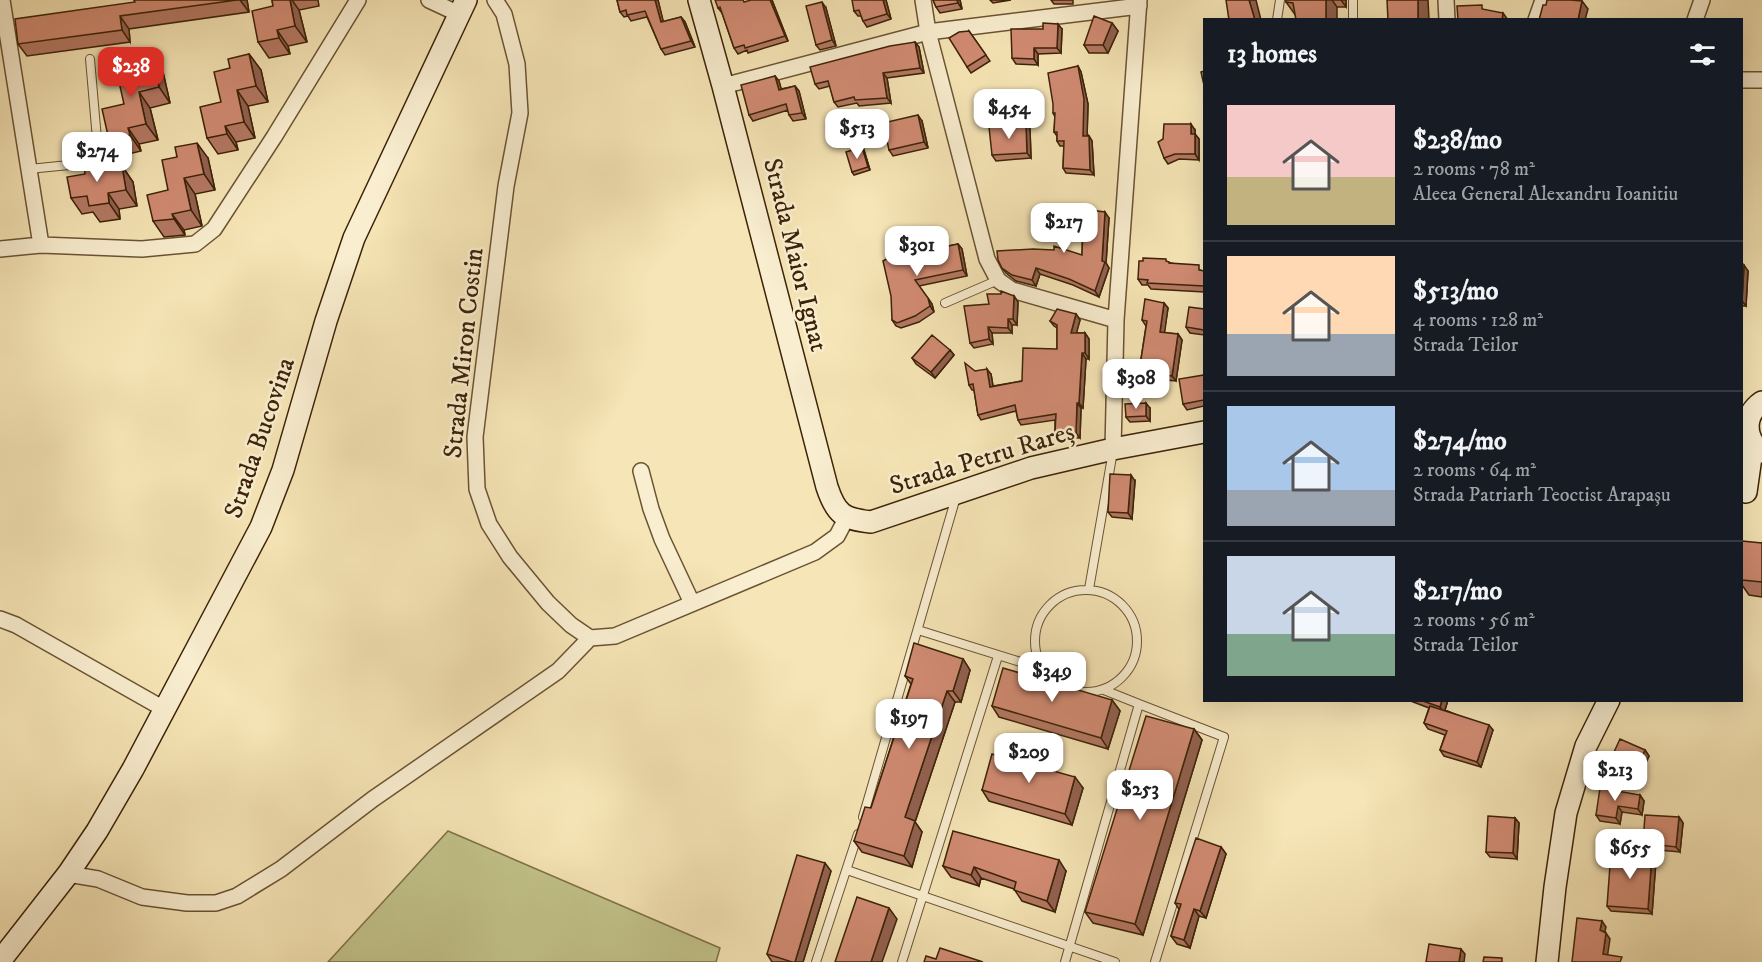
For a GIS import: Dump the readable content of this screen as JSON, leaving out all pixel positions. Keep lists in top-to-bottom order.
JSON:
{
  "streets": {
    "main road": ["Strada Maior Ignat", "Strada Bucovina", "Strada Petru Rareș"],
    "street": ["Strada Miron Costin"]
  },
  "crossings": [
    ["Strada Maior Ignat", "Strada Petru Rareș"]
  ],
  "page": {
    "heading": "13 homes",
    "price": [
      "$238",
      "$454",
      "$513",
      "$274",
      "$217",
      "$301",
      "$308",
      "$349",
      "$197",
      "$209",
      "$213",
      "$253",
      "$655"
    ],
    "list": [
      {
        "name": "$238/mo",
        "note": "2 rooms · 78 m² · Aleea General Alexandru Ioanitiu"
      },
      {
        "name": "$513/mo",
        "note": "4 rooms · 128 m² · Strada Teilor"
      },
      {
        "name": "$274/mo",
        "note": "2 rooms · 64 m² · Strada Patriarh Teoctist Arapașu"
      },
      {
        "name": "$217/mo",
        "note": "2 rooms · 56 m² · Strada Teilor"
      }
    ]
  }
}
